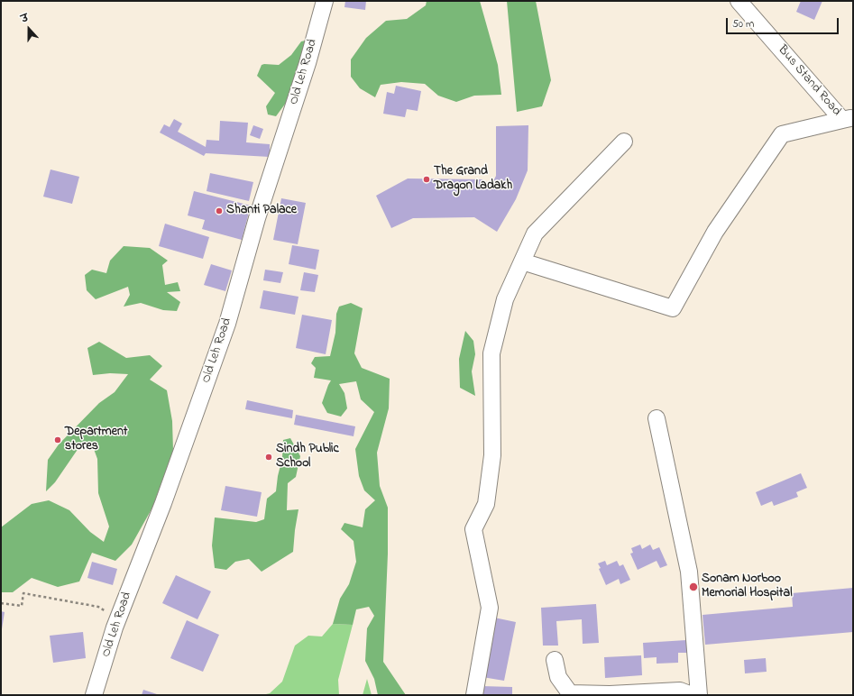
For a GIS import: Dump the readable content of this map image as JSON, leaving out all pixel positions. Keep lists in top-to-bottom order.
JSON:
{
  "streets": {
    "street": ["Old Leh Road", "Bus Stand Road"]
  },
  "places": [
    "The Grand Dragon Ladakh",
    "Shanti Palace",
    "Department stores",
    "Sindh Public School",
    "Sonam Norboo Memorial Hospital"
  ],
  "scale_bar": "50 m",
  "north": "top"
}
